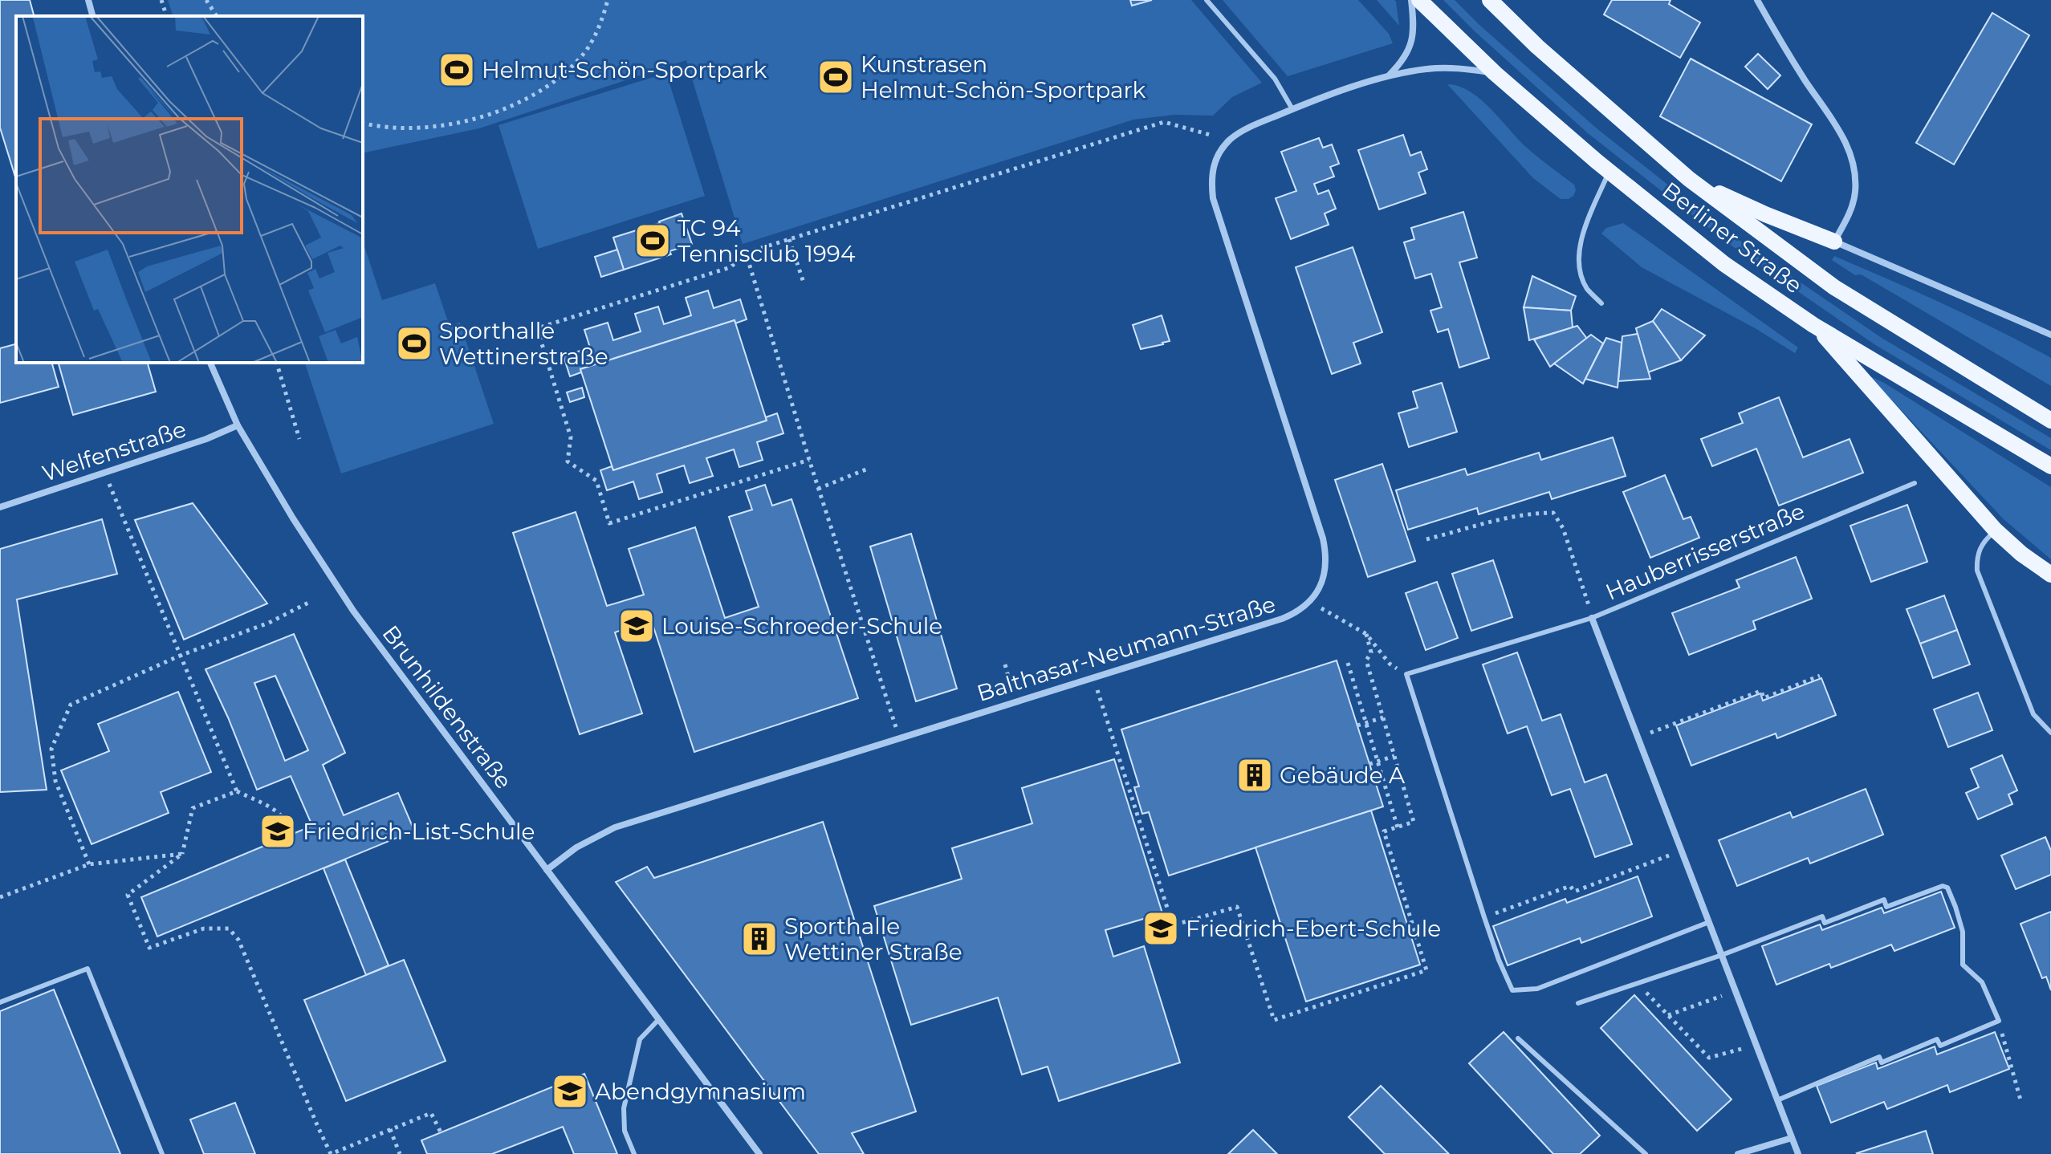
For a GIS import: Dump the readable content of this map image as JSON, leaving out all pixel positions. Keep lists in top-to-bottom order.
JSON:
{
  "streets": {
    "main road": ["Berliner Straße"],
    "street": [
      "Welfenstraße",
      "Hauberrisserstraße",
      "Balthasar-Neumann-Straße",
      "Brunhildenstraße"
    ]
  },
  "crossings": [
    ["Berliner Straße", "Balthasar-Neumann-Straße"],
    ["Welfenstraße", "Brunhildenstraße"],
    ["Balthasar-Neumann-Straße", "Brunhildenstraße"]
  ],
  "places": {
    "sports": [
      "Helmut-Schön-Sportpark",
      "Kunstrasen Helmut-Schön-Sportpark",
      "TC 94 Tennisclub 1994",
      "Sporthalle Wettinerstraße"
    ],
    "school or university": [
      "Louise-Schroeder-Schule",
      "Friedrich-List-Schule",
      "Friedrich-Ebert-Schule",
      "Abendgymnasium"
    ],
    "building": ["Gebäude A", "Sporthalle Wettiner Straße"]
  }
}
